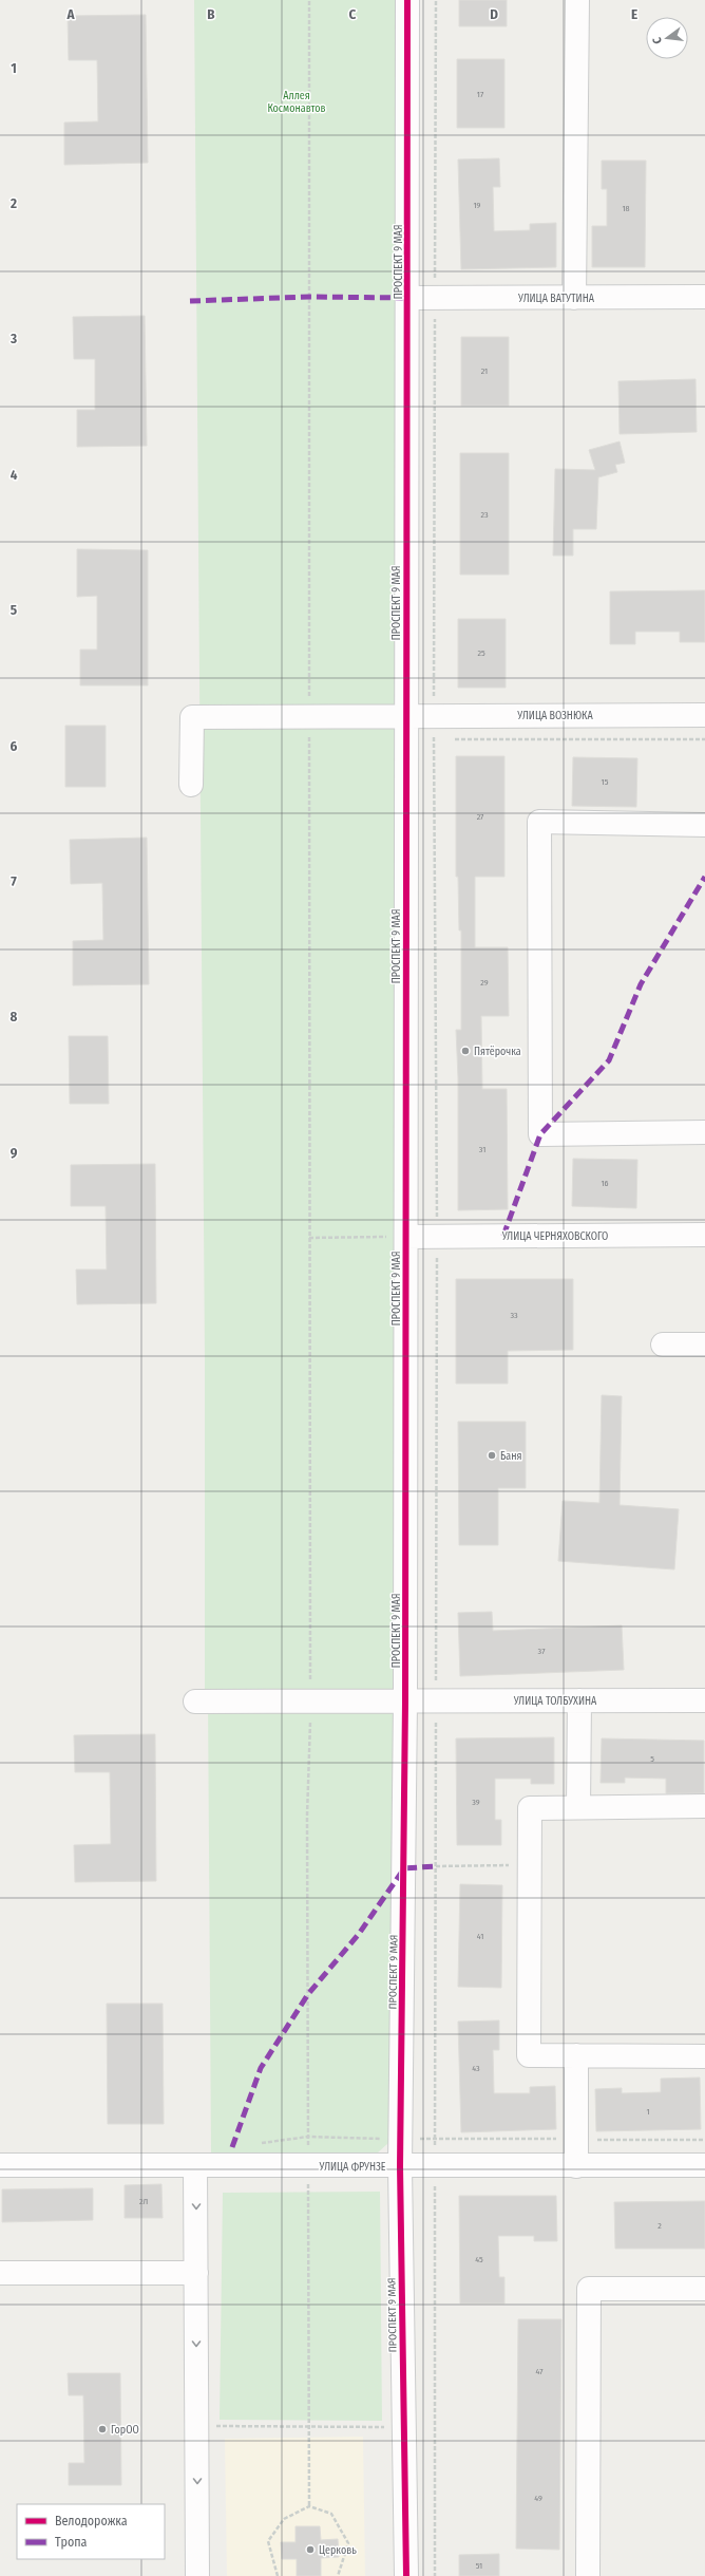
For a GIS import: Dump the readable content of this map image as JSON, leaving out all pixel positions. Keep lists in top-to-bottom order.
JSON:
{
  "streets": {
    "street": [
      "ПРОСПЕКТ 9 МАЯ",
      "УЛИЦА ВАТУТИНА",
      "УЛИЦА ВОЗНЮКА",
      "УЛИЦА ЧЕРНЯХОВСКОГО",
      "УЛИЦА ТОЛБУХИНА",
      "УЛИЦА ФРУНЗЕ"
    ]
  },
  "crossings": [
    ["ПРОСПЕКТ 9 МАЯ", "УЛИЦА ВАТУТИНА"],
    ["ПРОСПЕКТ 9 МАЯ", "УЛИЦА ВОЗНЮКА"],
    ["ПРОСПЕКТ 9 МАЯ", "УЛИЦА ЧЕРНЯХОВСКОГО"],
    ["ПРОСПЕКТ 9 МАЯ", "УЛИЦА ТОЛБУХИНА"],
    ["ПРОСПЕКТ 9 МАЯ", "УЛИЦА ФРУНЗЕ"]
  ],
  "parks": ["Аллея Космонавтов"],
  "places": [
    "Пятёрочка",
    "Баня",
    "ГорОО",
    "Церковь"
  ],
  "house_numbers": [
    "17",
    "19",
    "18",
    "21",
    "23",
    "25",
    "15",
    "27",
    "29",
    "31",
    "16",
    "33",
    "37",
    "5",
    "39",
    "41",
    "43",
    "1",
    "2Л",
    "2",
    "45",
    "47",
    "49",
    "51"
  ],
  "legend": ["Велодорожка", "Тропа"],
  "north": "left",
  "grid": {
    "columns": [
      "A",
      "B",
      "C",
      "D",
      "E"
    ],
    "rows": [
      "1",
      "2",
      "3",
      "4",
      "5",
      "6",
      "7",
      "8",
      "9"
    ]
  }
}
